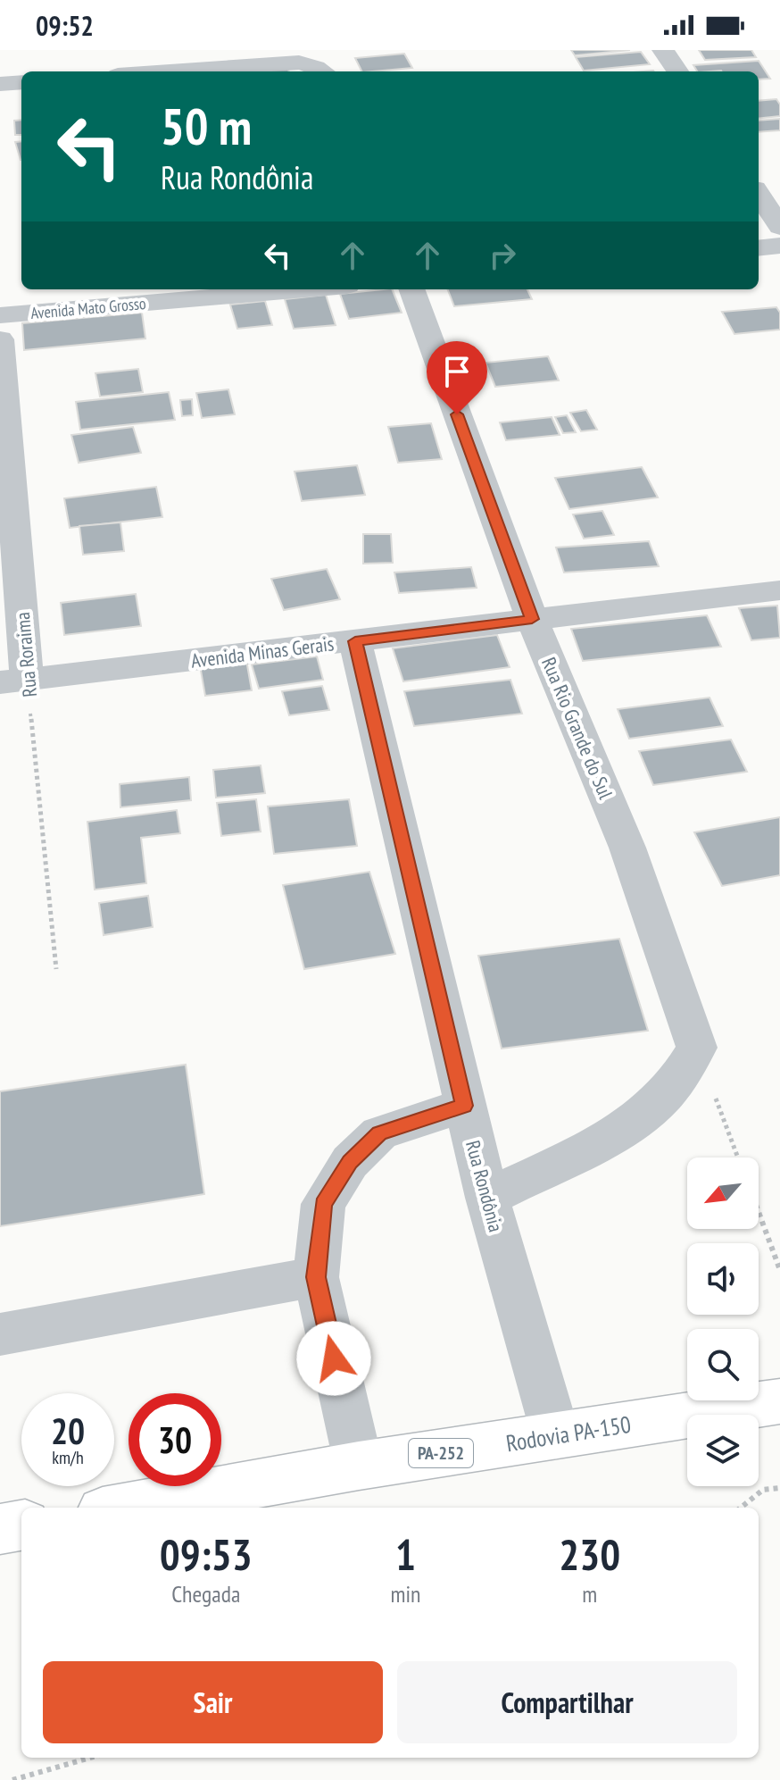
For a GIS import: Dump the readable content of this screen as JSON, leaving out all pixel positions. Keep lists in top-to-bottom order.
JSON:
{
  "streets": {
    "highway": ["Rodovia PA-150", "PA-252"],
    "street": [
      "Avenida Mato Grosso",
      "Avenida Minas Gerais",
      "Rua Roraima",
      "Rua Rio Grande do Sul",
      "Rua Rondônia"
    ]
  },
  "crossings": [
    ["Avenida Minas Gerais", "Rua Roraima"],
    ["Avenida Minas Gerais", "Rua Rio Grande do Sul"],
    ["Avenida Minas Gerais", "Rua Rondônia"],
    ["Rua Rondônia", "Rodovia PA-150"]
  ],
  "north": "bottom left",
  "page": {
    "status": "09:52",
    "turn": ["50 m", "Rua Rondônia"],
    "speed": "20 km/h",
    "limit": "30",
    "eta": [
      "09:53",
      "Chegada",
      "1",
      "min",
      "230",
      "m"
    ],
    "buttons": ["Sair", "Compartilhar"]
  }
}
